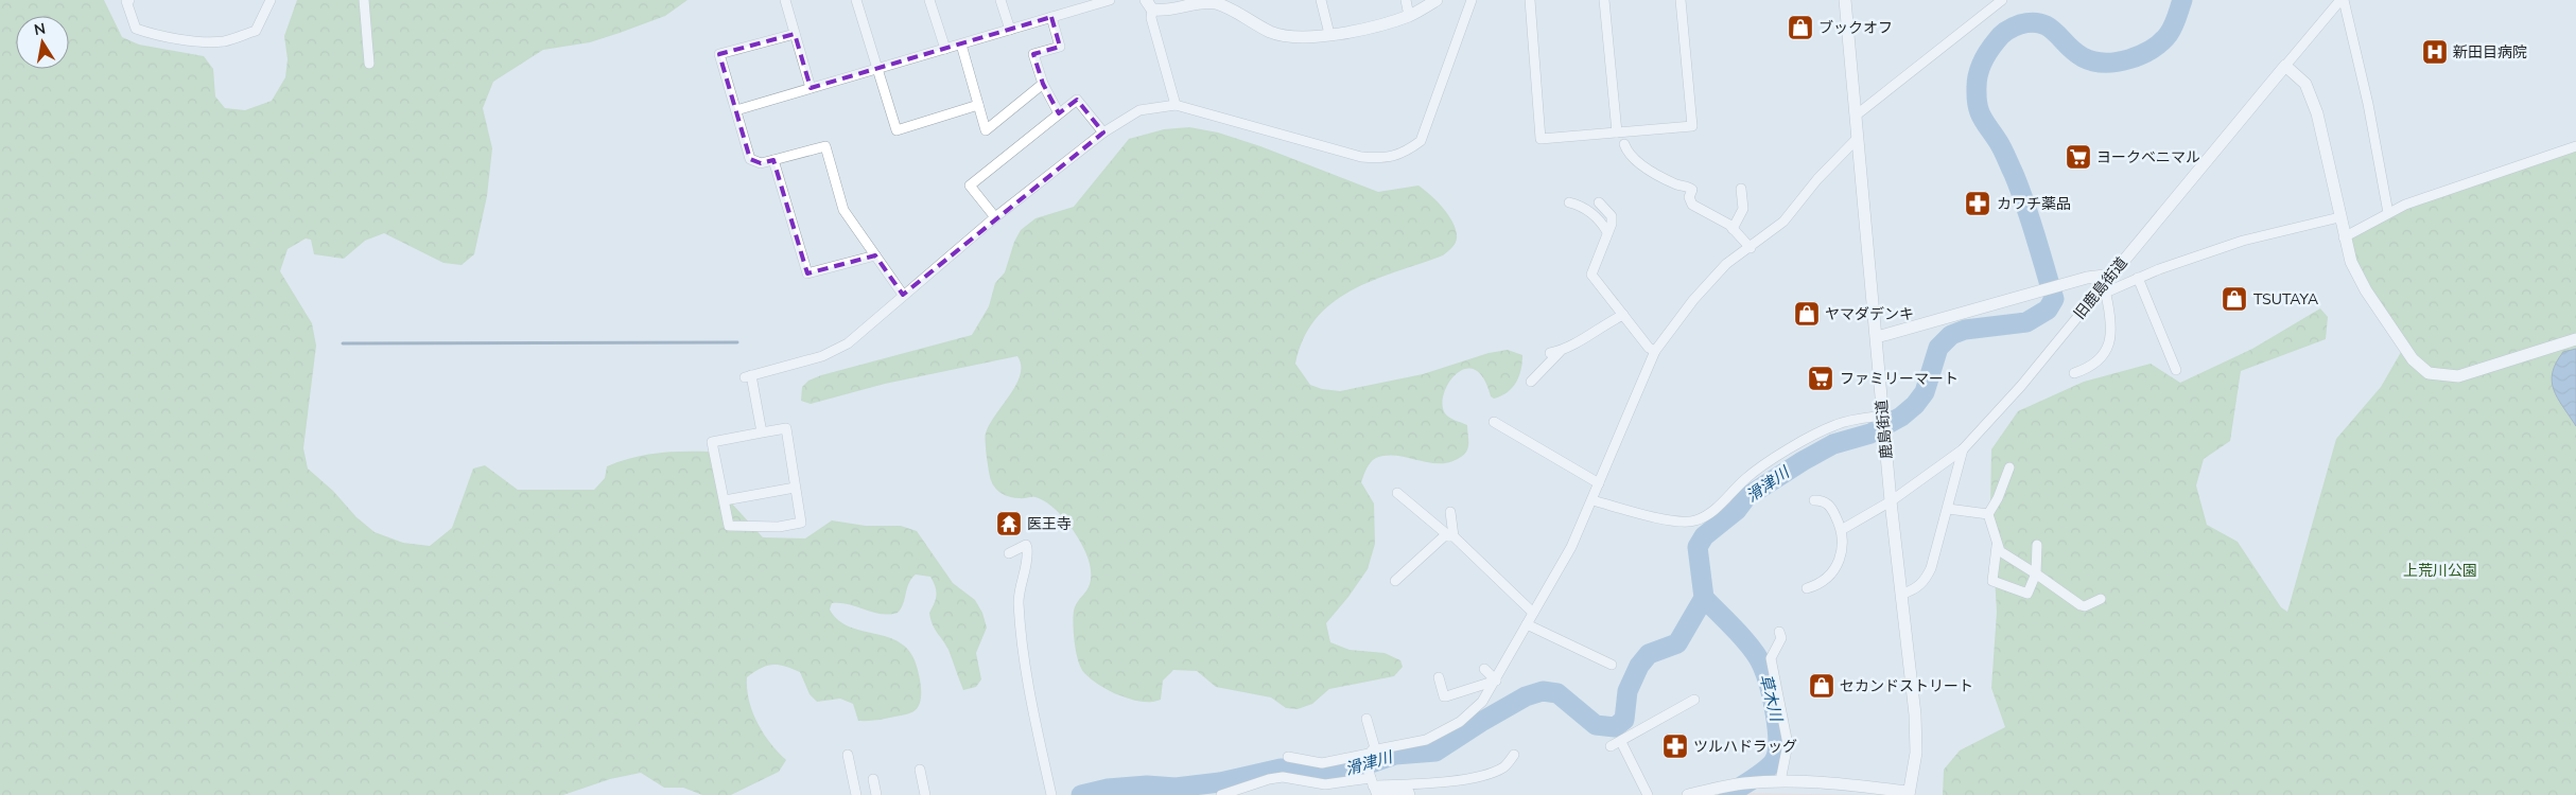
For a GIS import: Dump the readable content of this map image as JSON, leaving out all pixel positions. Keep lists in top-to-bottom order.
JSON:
{
  "streets": {
    "street": ["旧鹿島街道", "鹿島街道"]
  },
  "crossings": [
    ["旧鹿島街道", "鹿島街道"]
  ],
  "water": ["滑津川", "草木川"],
  "parks": ["上荒川公園"],
  "places": {
    "shop": [
      "ブックオフ",
      "TSUTAYA",
      "ヤマダデンキ",
      "セカンドストリート"
    ],
    "hospital": ["新田目病院"],
    "supermarket": ["ヨークベニマル", "ファミリーマート"],
    "pharmacy": ["カワチ薬品", "ツルハドラッグ"],
    "temple": ["医王寺"]
  },
  "north": "top"
}
